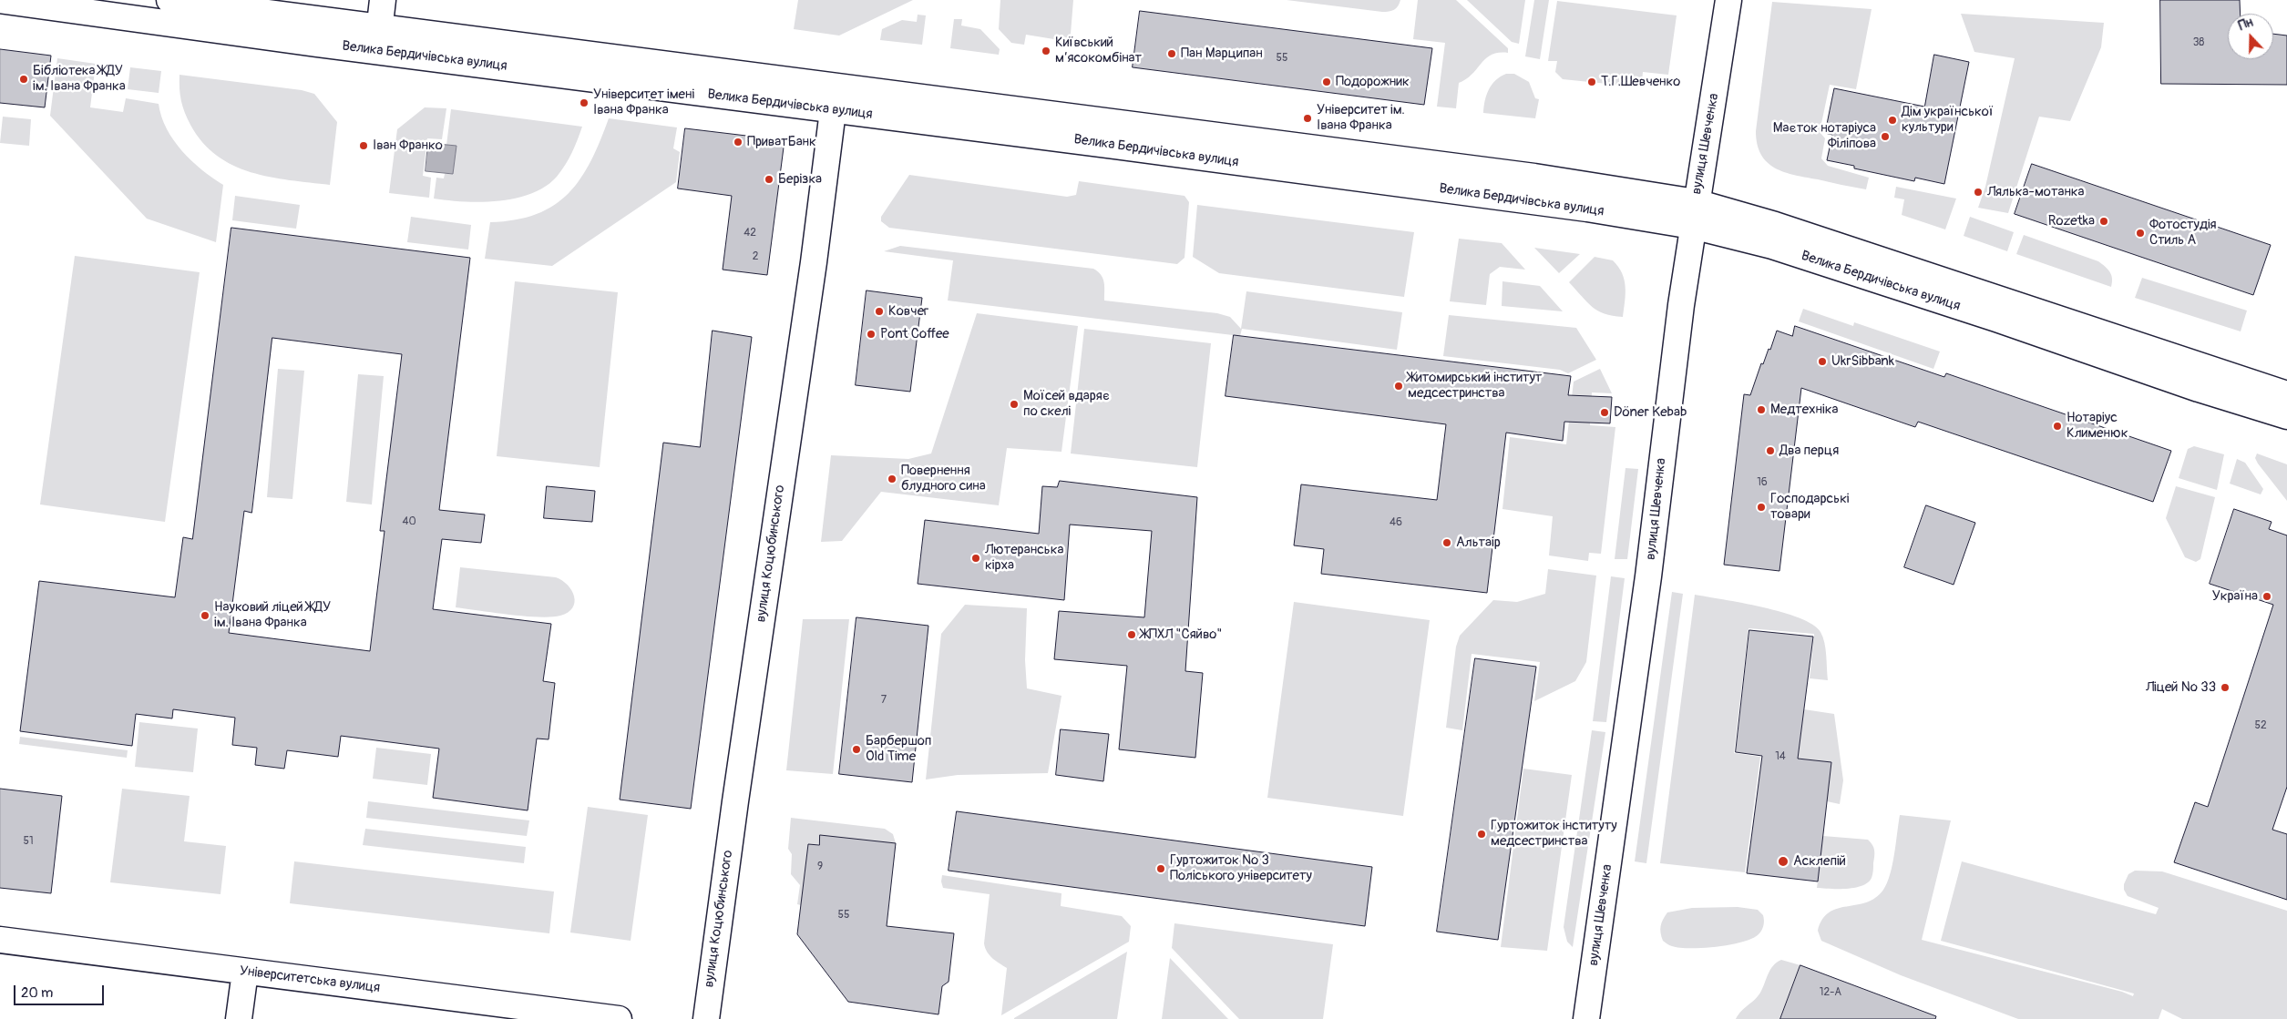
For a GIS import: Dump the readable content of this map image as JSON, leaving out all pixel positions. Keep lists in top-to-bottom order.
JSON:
{
  "streets": {
    "main road": [
      "Велика Бердичівська вулиця",
      "вулиця Шевченка",
      "вулиця Коцюбинського",
      "Університетська вулиця"
    ]
  },
  "crossings": [
    ["Велика Бердичівська вулиця", "вулиця Шевченка"],
    ["Велика Бердичівська вулиця", "вулиця Коцюбинського"]
  ],
  "places": [
    "Київський м’ясокомбінат",
    "Пан Марципан",
    "Бібліотека ЖДУ ім. Івана Франка",
    "Подорожник",
    "Т.Г.Шевченко",
    "Університет імені Івана Франка",
    "Університет ім. Івана Франка",
    "Дім української культури",
    "Маєток нотаріуса Філіпова",
    "ПриватБанк",
    "Іван Франко",
    "Берізка",
    "Лялька-мотанка",
    "Rozetka",
    "Фотостудія Стиль А",
    "Ковчег",
    "Pont Coffee",
    "UkrSibbank",
    "Житомирський інститут медсестринства",
    "Моїсей вдаряє по скелі",
    "Медтехніка",
    "Döner Kebab",
    "Нотаріус Клименюк",
    "Два перця",
    "Повернення блудного сина",
    "Господарські товари",
    "Альтаір",
    "Лютеранська кірха",
    "Україна",
    "Науковий ліцей ЖДУ ім. Івана Франка",
    "ЖПХЛ \"Сяйво\"",
    "Ліцей № 33",
    "Барбершоп Old Time",
    "Гуртожиток інституту медсестринства",
    "Асклепій",
    "Гуртожиток № 3 Поліського університету"
  ],
  "house_numbers": [
    "38",
    "55",
    "42",
    "2",
    "16",
    "40",
    "46",
    "7",
    "52",
    "14",
    "51",
    "9",
    "55",
    "12-А"
  ],
  "scale_bar": "20 m",
  "north": "top"
}
